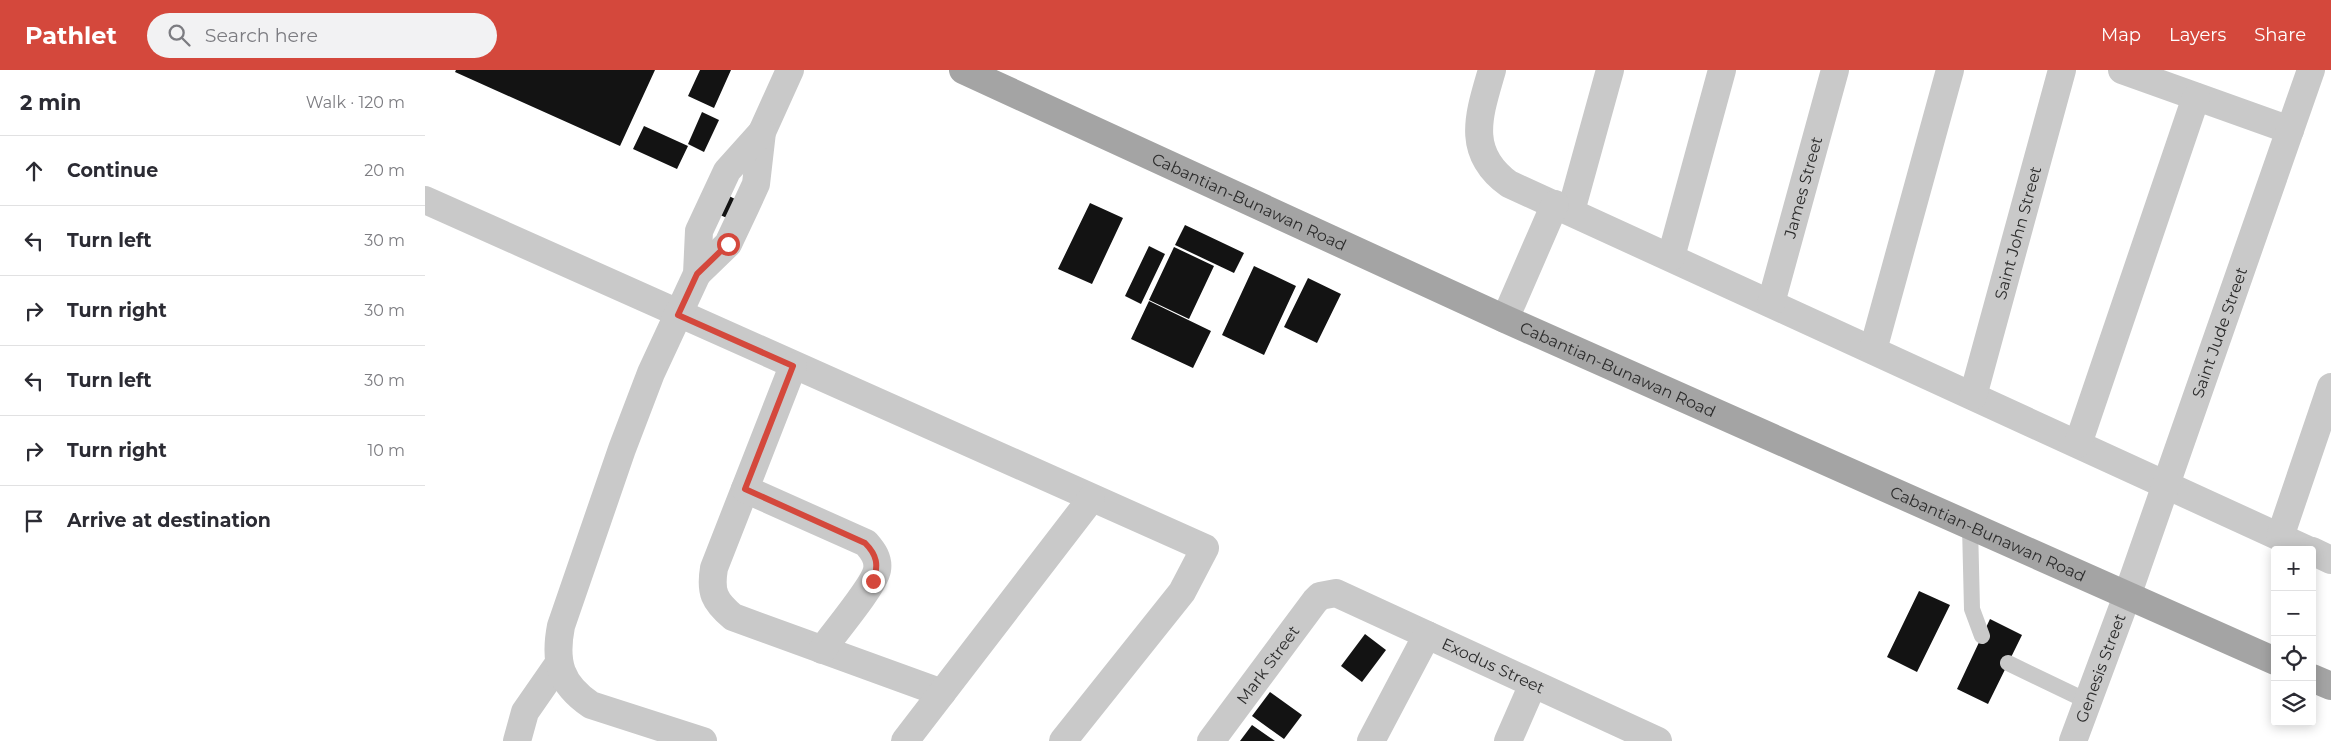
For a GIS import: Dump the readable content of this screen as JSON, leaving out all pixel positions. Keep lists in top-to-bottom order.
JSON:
{
  "streets": {
    "main road": ["Cabantian-Bunawan Road"],
    "street": [
      "James Street",
      "Saint John Street",
      "Saint Jude Street",
      "Mark Street",
      "Exodus Street",
      "Genesis Street"
    ]
  },
  "crossings": [
    ["Cabantian-Bunawan Road", "Saint Jude Street"],
    ["Cabantian-Bunawan Road", "Genesis Street"],
    ["Saint Jude Street", "Genesis Street"],
    ["Mark Street", "Exodus Street"]
  ],
  "page": {
    "header": "Pathlet",
    "search": "Search here",
    "nav": ["Map", "Layers", "Share"],
    "heading": ["2 min", "Walk · 120 m"],
    "list": [
      ["Continue", "20 m"],
      ["Turn left", "30 m"],
      ["Turn right", "30 m"],
      ["Turn left", "30 m"],
      ["Turn right", "10 m"],
      "Arrive at destination"
    ],
    "map_buttons": ["+", "−"]
  }
}
